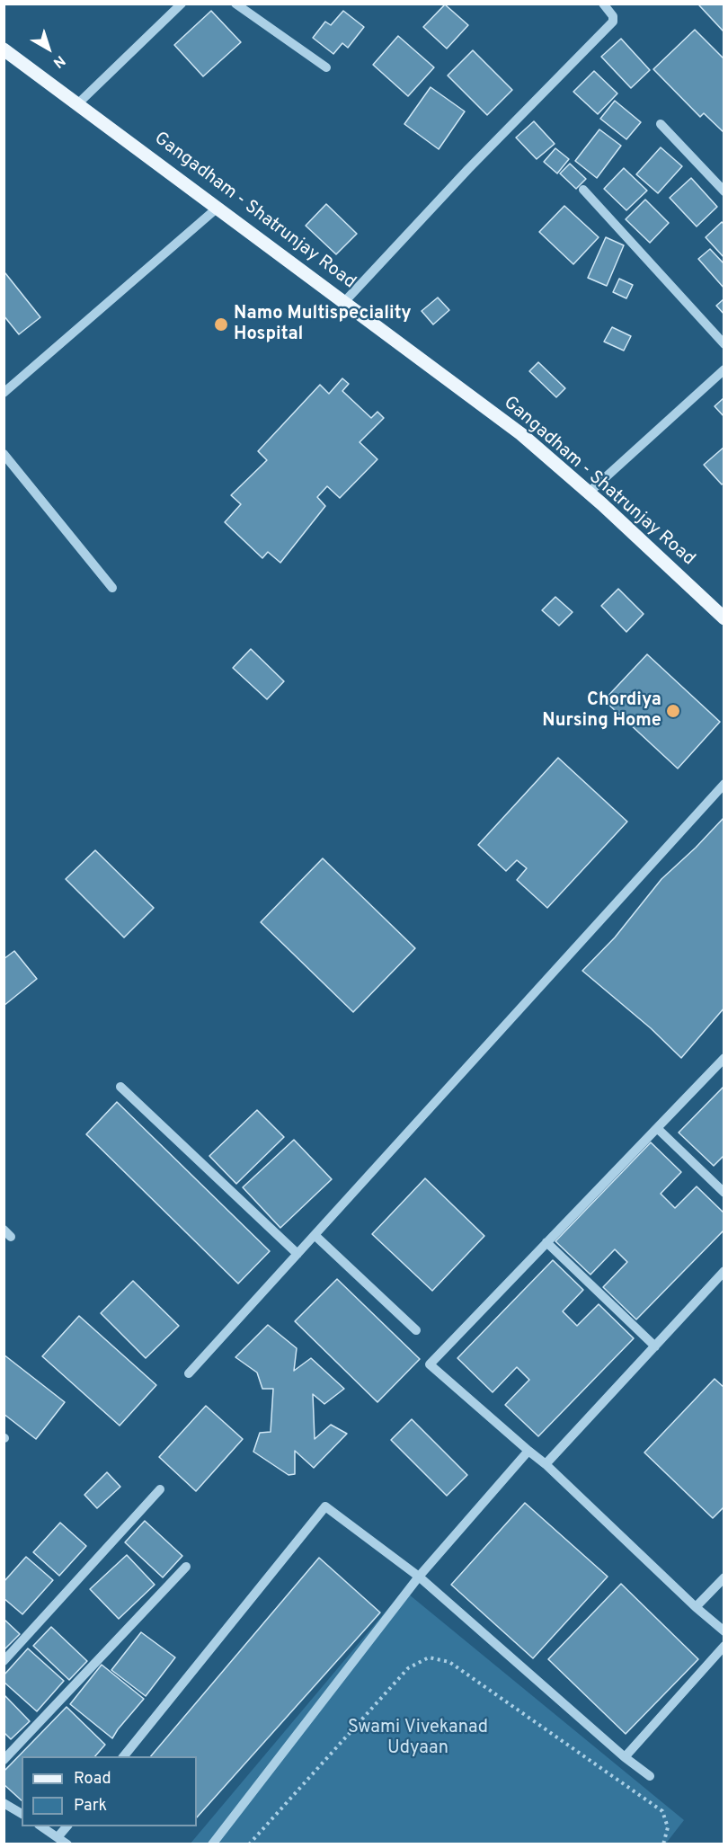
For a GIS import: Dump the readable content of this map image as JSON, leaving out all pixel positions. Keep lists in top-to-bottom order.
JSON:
{
  "streets": {
    "main road": ["Gangadham - Shatrunjay Road"]
  },
  "parks": ["Swami Vivekanad Udyaan"],
  "places": ["Namo Multispeciality Hospital", "Chordiya Nursing Home"],
  "legend": ["Road", "Park"],
  "north": "bottom right"
}
